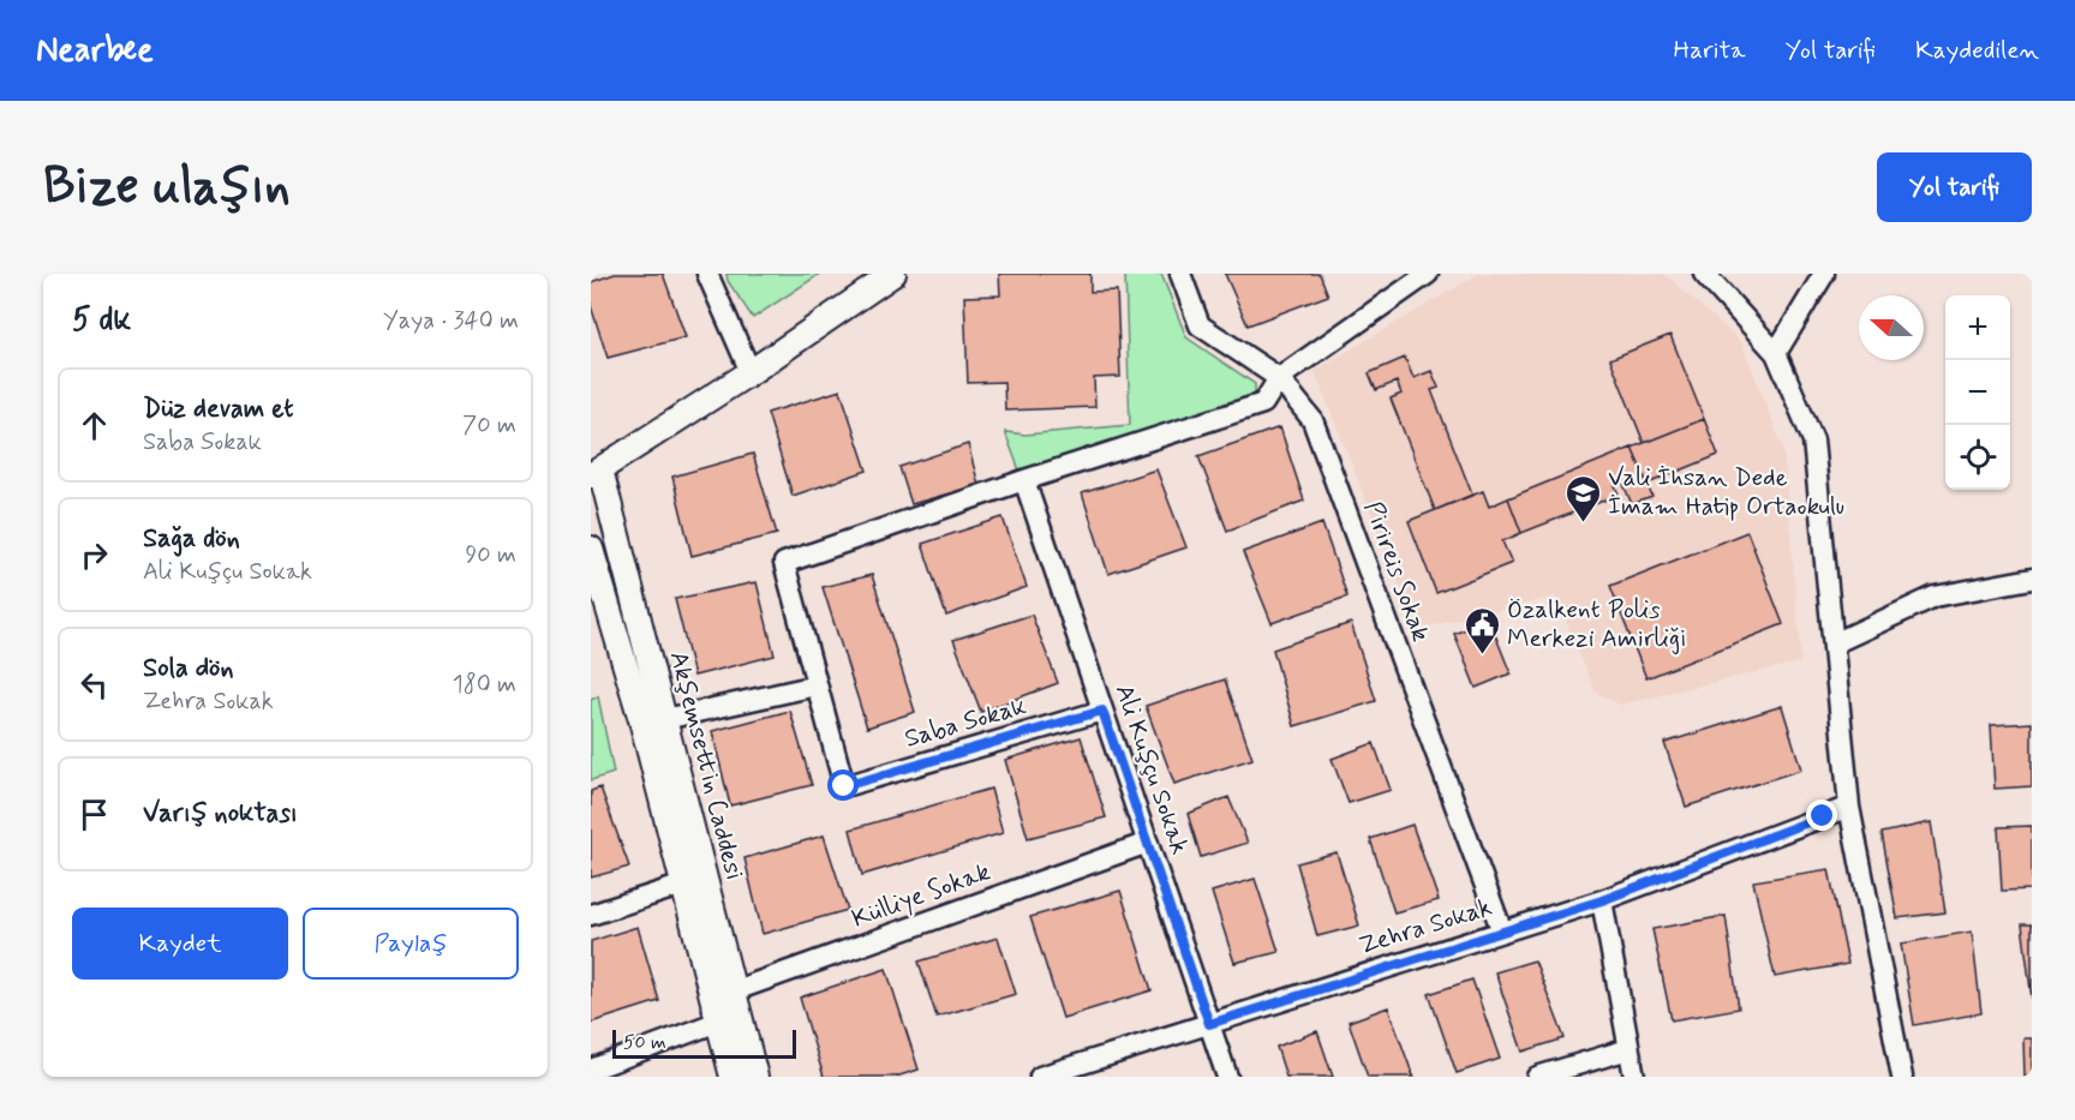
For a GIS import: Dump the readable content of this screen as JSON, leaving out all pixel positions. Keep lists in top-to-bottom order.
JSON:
{
  "streets": {
    "street": [
      "Pirireis Sokak",
      "Saba Sokak",
      "Akşemsettin Caddesi",
      "Ali Kuşçu Sokak",
      "Külliye Sokak",
      "Zehra Sokak"
    ]
  },
  "crossings": [
    ["Pirireis Sokak", "Zehra Sokak"],
    ["Saba Sokak", "Ali Kuşçu Sokak"],
    ["Akşemsettin Caddesi", "Külliye Sokak"],
    ["Ali Kuşçu Sokak", "Külliye Sokak"],
    ["Ali Kuşçu Sokak", "Zehra Sokak"]
  ],
  "places": {
    "school or university": ["Vali İhsan Dede İmam Hatip Ortaokulu"],
    "public building": ["Özalkent Polis Merkezi Amirliği"]
  },
  "scale_bar": "50 m",
  "north": "left",
  "page": {
    "header": "Nearbee",
    "nav": ["Harita", "Yol tarifi", "Kaydedilen"],
    "buttons": [
      "Yol tarifi",
      ["Kaydet", "Paylaş"]
    ],
    "title": "Bize ulaşın",
    "heading": ["5 dk", "Yaya · 340 m"],
    "map_buttons": ["+", "−"],
    "list": [
      ["Düz devam et", "Saba Sokak", "70 m"],
      ["Sağa dön", "Ali Kuşçu Sokak", "90 m"],
      ["Sola dön", "Zehra Sokak", "180 m"],
      "Varış noktası"
    ],
    "scale": "50 m"
  }
}
